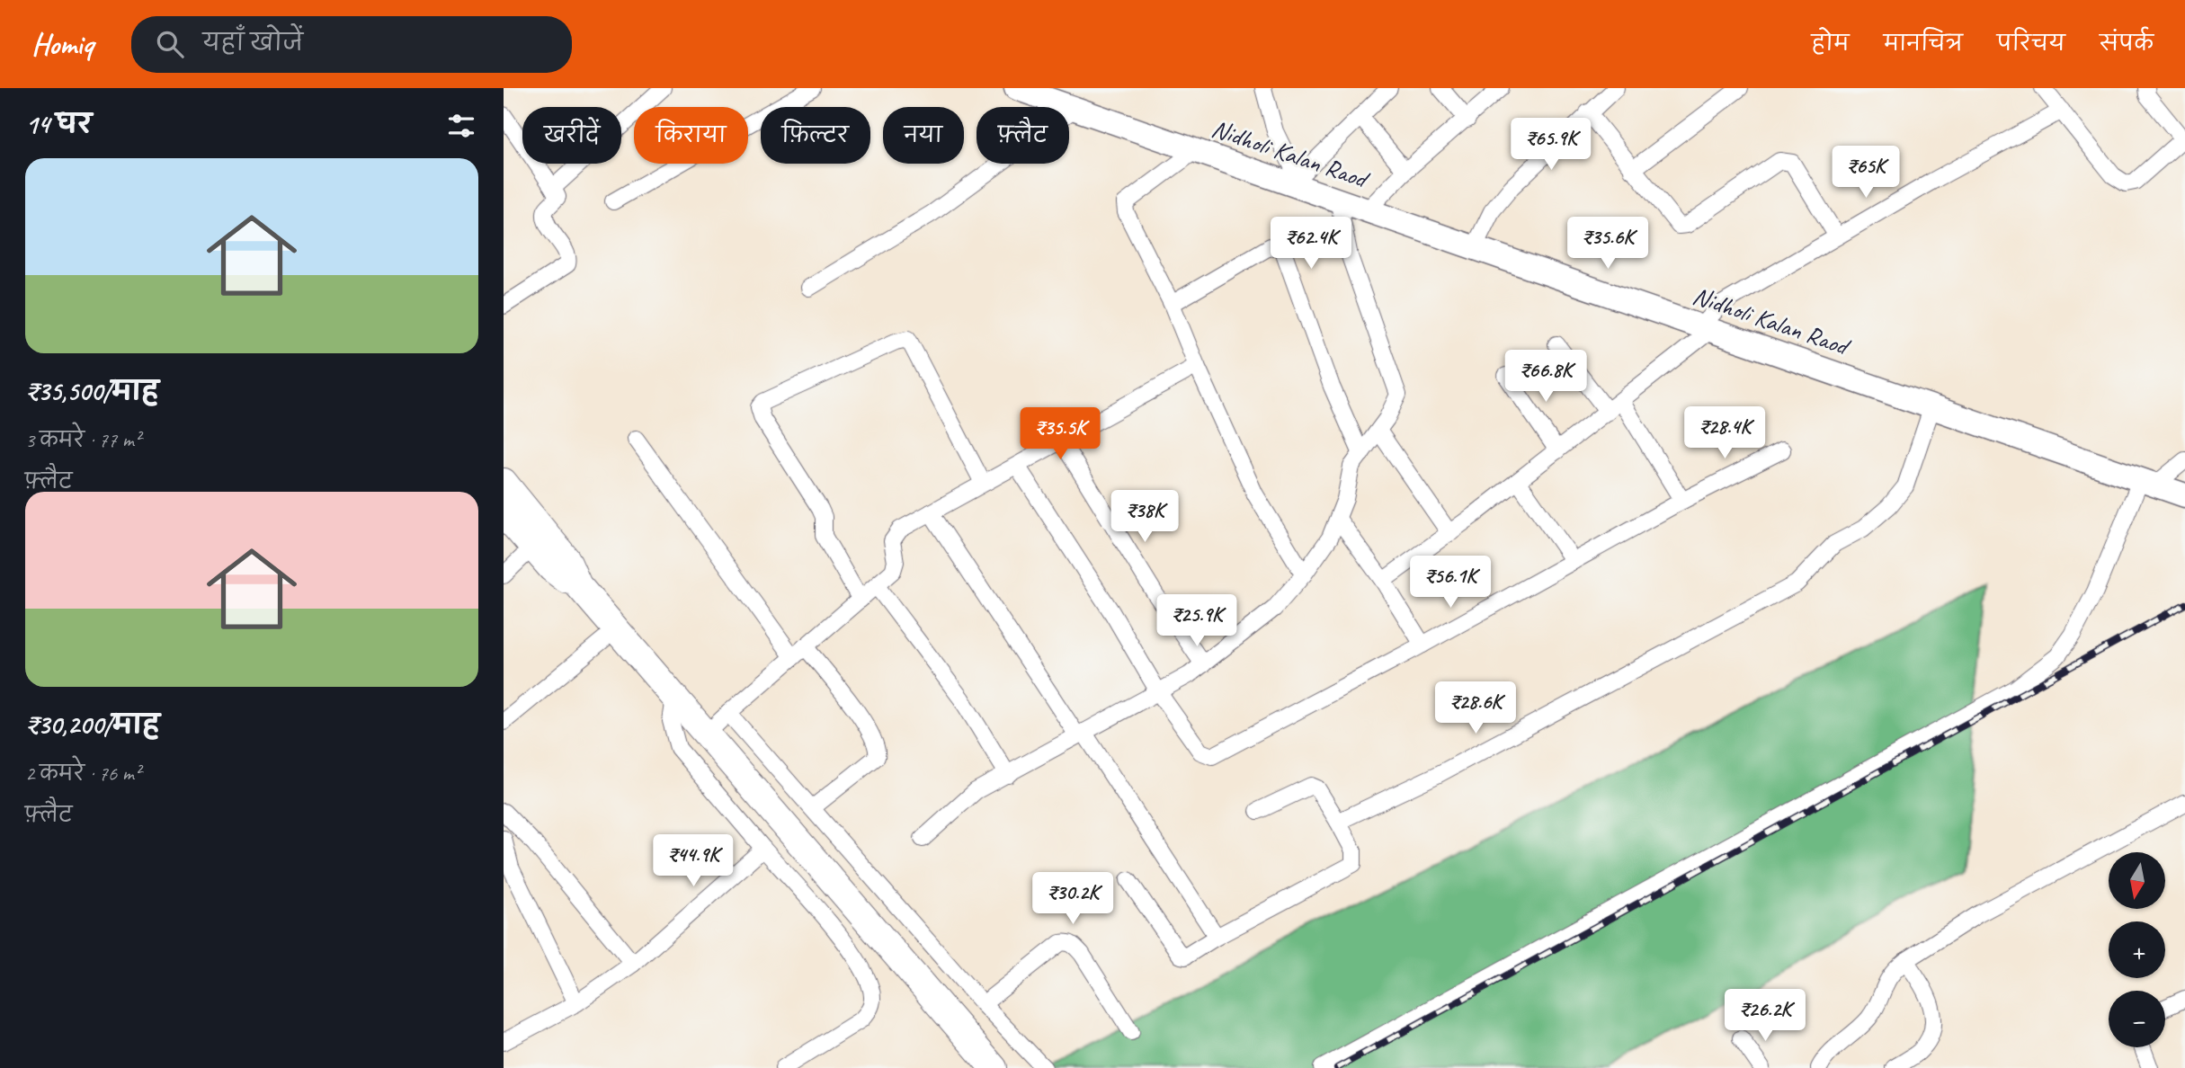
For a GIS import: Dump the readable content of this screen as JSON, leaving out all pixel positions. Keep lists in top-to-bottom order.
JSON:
{
  "streets": {
    "street": ["Nidholi Kalan Raod"]
  },
  "north": "bottom",
  "page": {
    "header": "Homiq",
    "search": "यहाँ खोजें",
    "nav": [
      "होम",
      "मानचित्र",
      "परिचय",
      "संपर्क"
    ],
    "heading": "14 घर",
    "chip": [
      "खरीदें",
      "किराया",
      "फ़िल्टर",
      "नया",
      "फ़्लैट"
    ],
    "price": [
      "₹65.9K",
      "₹65K",
      "₹62.4K",
      "₹35.6K",
      "₹66.8K",
      "₹28.4K",
      "₹35.5K",
      "₹38K",
      "₹56.1K",
      "₹25.9K",
      "₹28.6K",
      "₹44.9K",
      "₹30.2K",
      "₹26.2K"
    ],
    "list": [
      {
        "name": "₹35,500/माह",
        "note": "3 कमरे · 77 m² · फ़्लैट"
      },
      {
        "name": "₹30,200/माह",
        "note": "2 कमरे · 76 m² · फ़्लैट"
      }
    ],
    "map_buttons": ["+", "−"]
  }
}
